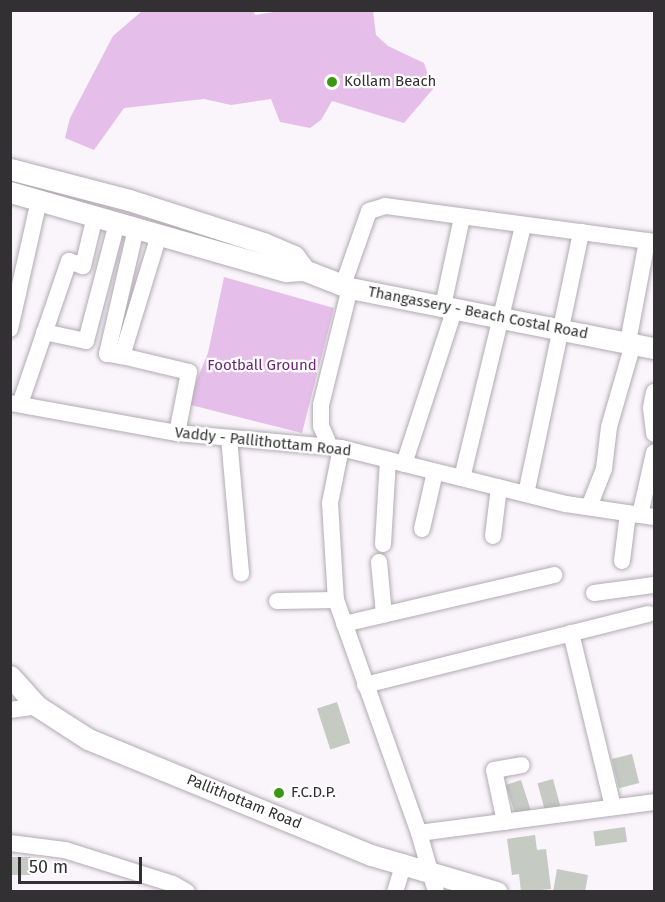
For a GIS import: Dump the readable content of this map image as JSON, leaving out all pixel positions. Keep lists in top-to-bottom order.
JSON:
{
  "streets": {
    "street": ["Thangassery - Beach Costal Road", "Vaddy - Pallithottam Road", "Pallithottam Road"]
  },
  "parks": ["Football Ground"],
  "places": ["Kollam Beach", "F.C.D.P."],
  "scale_bar": "50 m"
}
